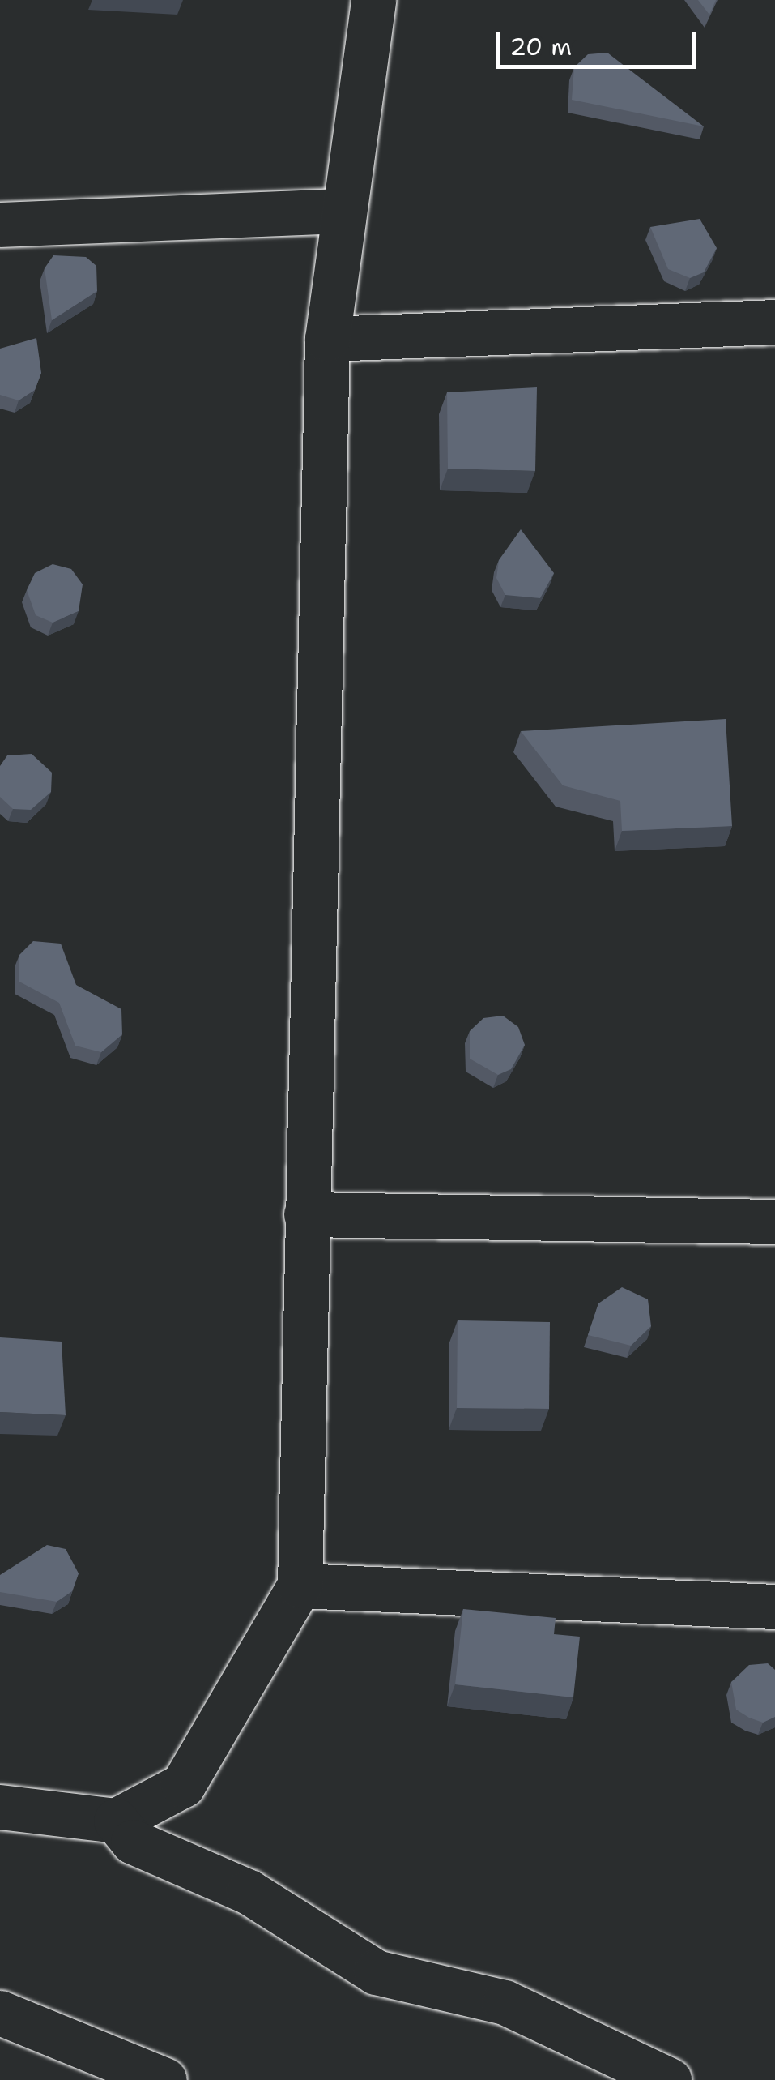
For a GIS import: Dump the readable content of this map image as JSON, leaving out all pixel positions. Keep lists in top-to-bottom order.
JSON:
{
  "scale_bar": "20 m"
}
